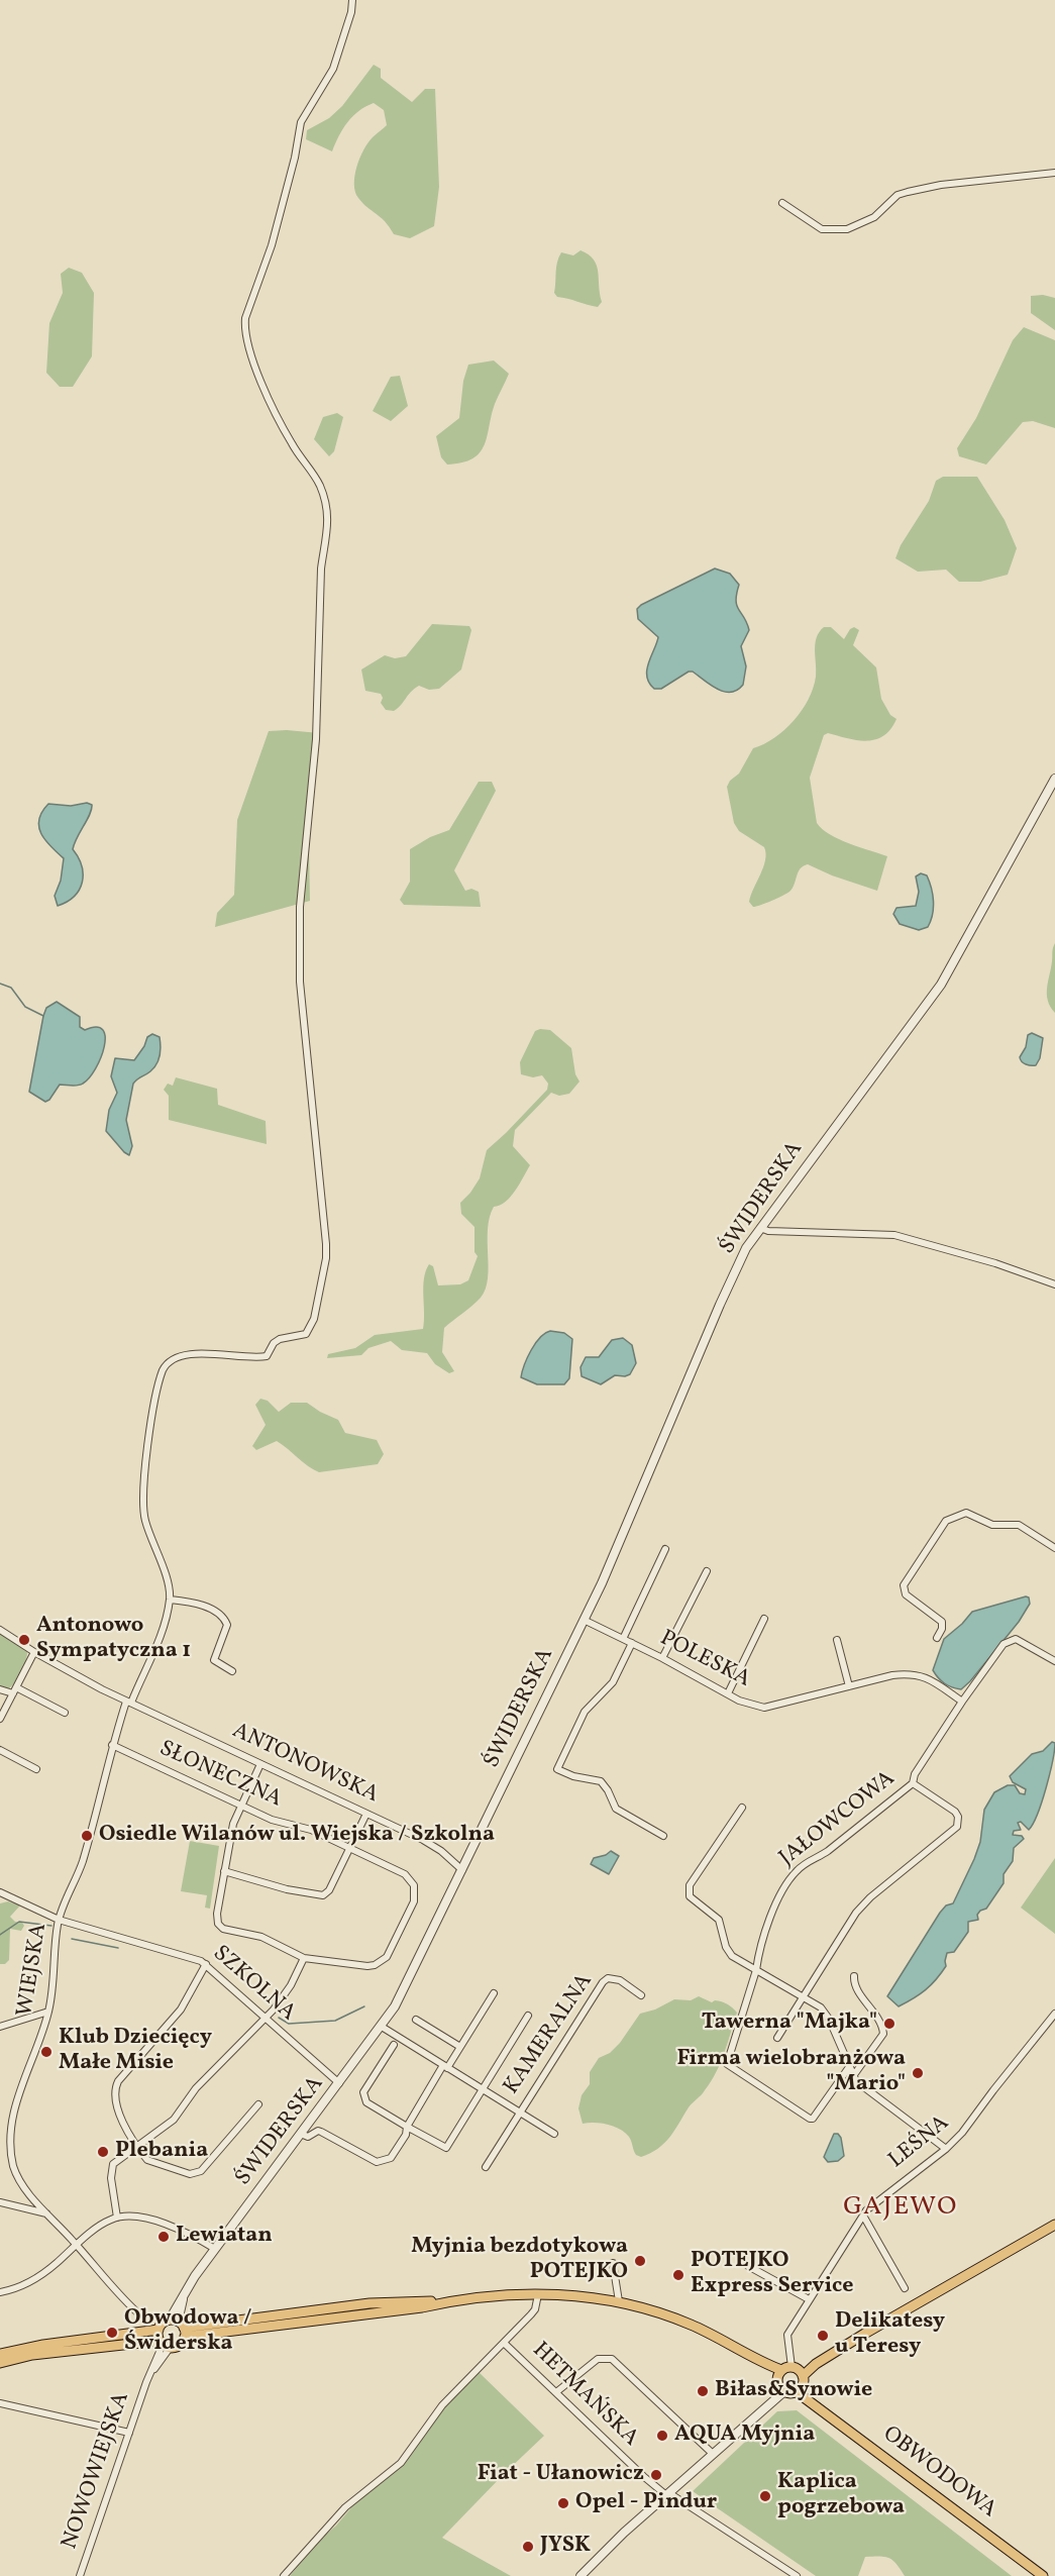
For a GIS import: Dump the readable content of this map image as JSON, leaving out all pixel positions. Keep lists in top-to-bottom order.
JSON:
{
  "streets": {
    "main road": ["OBWODOWA"],
    "street": [
      "ŚWIDERSKA",
      "POLESKA",
      "ANTONOWSKA",
      "SŁONECZNA",
      "JAŁOWCOWA",
      "WIEJSKA",
      "SZKOLNA",
      "KAMERALNA",
      "LEŚNA",
      "HETMAŃSKA",
      "NOWOWIEJSKA"
    ]
  },
  "crossings": [
    ["ŚWIDERSKA", "POLESKA"],
    ["ŚWIDERSKA", "ANTONOWSKA"],
    ["ŚWIDERSKA", "SZKOLNA"],
    ["POLESKA", "JAŁOWCOWA"],
    ["ANTONOWSKA", "WIEJSKA"],
    ["SŁONECZNA", "WIEJSKA"],
    ["WIEJSKA", "SZKOLNA"],
    ["LEŚNA", "OBWODOWA"]
  ],
  "districts": ["GAJEWO"],
  "places": [
    "Antonowo Sympatyczna 1",
    "Osiedle Wilanów ul. Wiejska / Szkolna",
    "Tawerna \"Majka\"",
    "Klub Dziecięcy Małe Misie",
    "Firma wielobranżowa \"Mario\"",
    "Plebania",
    "Lewiatan",
    "Myjnia bezdotykowa POTEJKO",
    "POTEJKO Express Service",
    "Obwodowa / Świderska",
    "Delikatesy u Teresy",
    "Biłas&Synowie",
    "AQUA Myjnia",
    "Fiat - Ułanowicz",
    "Kaplica pogrzebowa",
    "Opel - Pindur",
    "JYSK"
  ]
}
